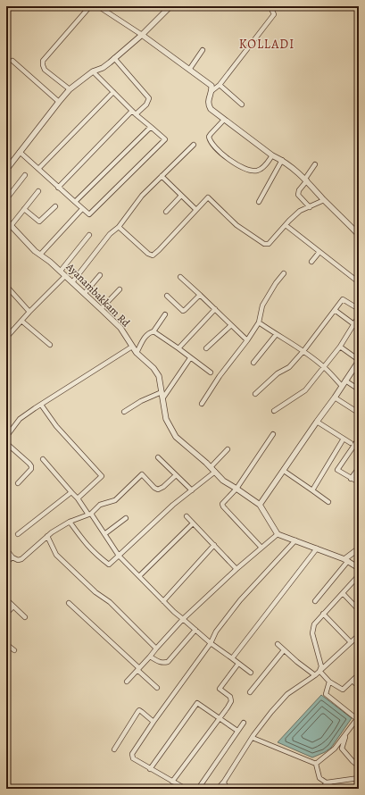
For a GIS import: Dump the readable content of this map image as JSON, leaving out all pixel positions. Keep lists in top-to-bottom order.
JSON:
{
  "streets": {
    "street": ["Ayanambakkam Rd"]
  },
  "districts": ["KOLLADI"]
}
